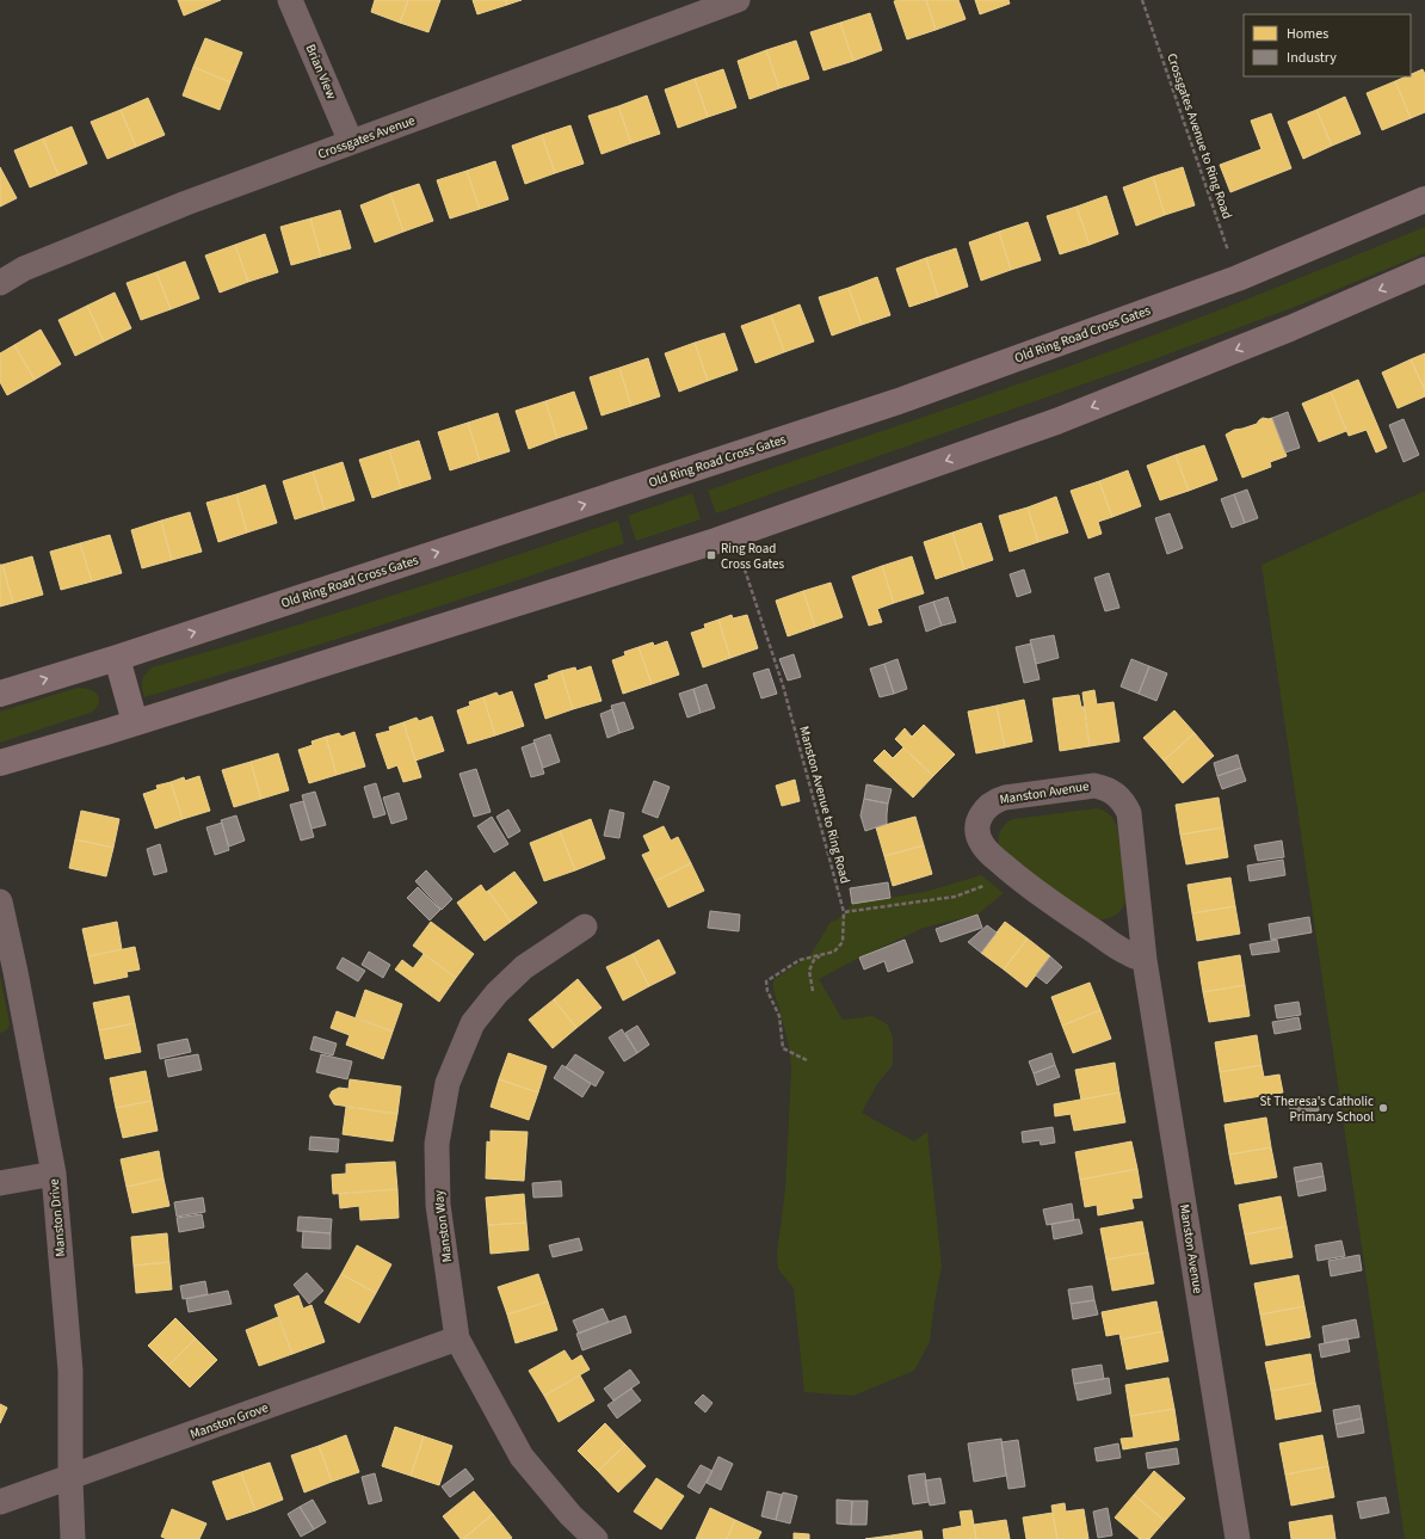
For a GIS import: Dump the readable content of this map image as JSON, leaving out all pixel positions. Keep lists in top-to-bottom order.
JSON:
{
  "streets": {
    "main road": ["Old Ring Road Cross Gates"],
    "street": [
      "Brian View",
      "Crossgates Avenue",
      "Manston Avenue",
      "Manston Drive",
      "Manston Way",
      "Manston Grove"
    ],
    "path": ["Crossgates Avenue to Ring Road", "Manston Avenue to Ring Road"]
  },
  "crossings": [
    ["Brian View", "Crossgates Avenue"],
    ["Crossgates Avenue to Ring Road", "Old Ring Road Cross Gates"],
    ["Manston Drive", "Manston Grove"],
    ["Manston Way", "Manston Grove"]
  ],
  "places": {
    "transit": ["Ring Road Cross Gates"],
    "other": ["St Theresa's Catholic Primary School"]
  },
  "legend": ["Homes", "Industry"]
}
